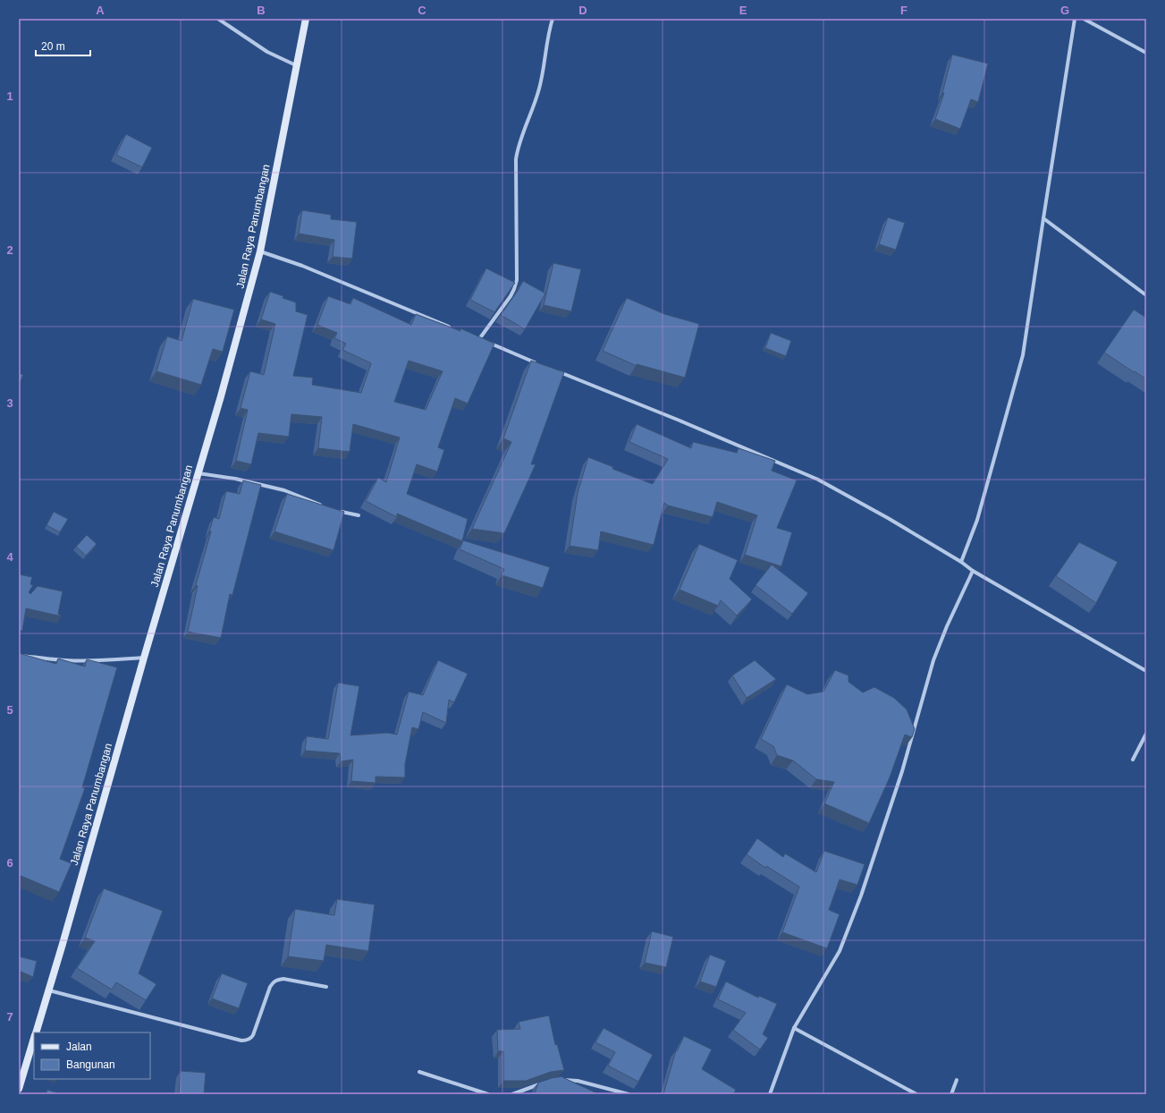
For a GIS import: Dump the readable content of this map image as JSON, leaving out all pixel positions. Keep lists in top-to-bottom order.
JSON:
{
  "streets": {
    "main road": ["Jalan Raya Panumbangan"]
  },
  "legend": ["Jalan", "Bangunan"],
  "scale_bar": "20 m",
  "grid": {
    "columns": [
      "A",
      "B",
      "C",
      "D",
      "E",
      "F",
      "G"
    ],
    "rows": [
      "1",
      "2",
      "3",
      "4",
      "5",
      "6",
      "7"
    ]
  }
}
